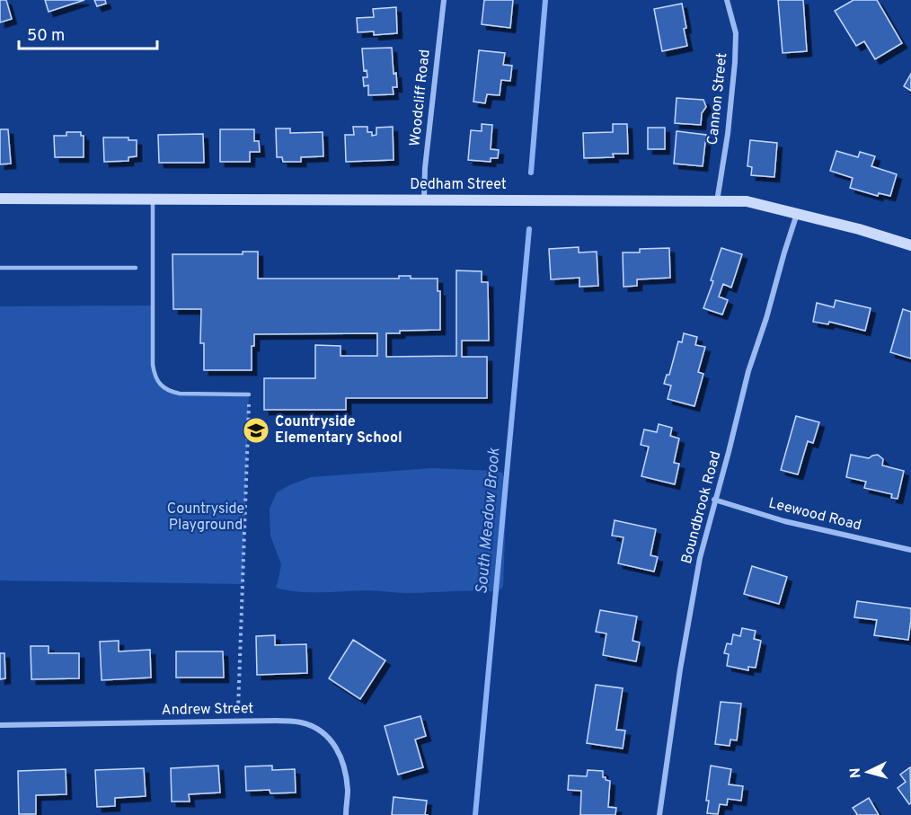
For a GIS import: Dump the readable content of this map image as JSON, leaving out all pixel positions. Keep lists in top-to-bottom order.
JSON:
{
  "streets": {
    "main road": ["Dedham Street"],
    "street": [
      "Woodcliff Road",
      "Cannon Street",
      "Boundbrook Road",
      "Leewood Road",
      "Andrew Street"
    ]
  },
  "crossings": [
    ["Woodcliff Road", "Dedham Street"],
    ["Cannon Street", "Dedham Street"],
    ["Dedham Street", "Boundbrook Road"],
    ["Boundbrook Road", "Leewood Road"]
  ],
  "water": ["South Meadow Brook"],
  "parks": ["Countryside Playground"],
  "places": {
    "school or university": ["Countryside Elementary School"]
  },
  "scale_bar": "50 m",
  "north": "left"
}
